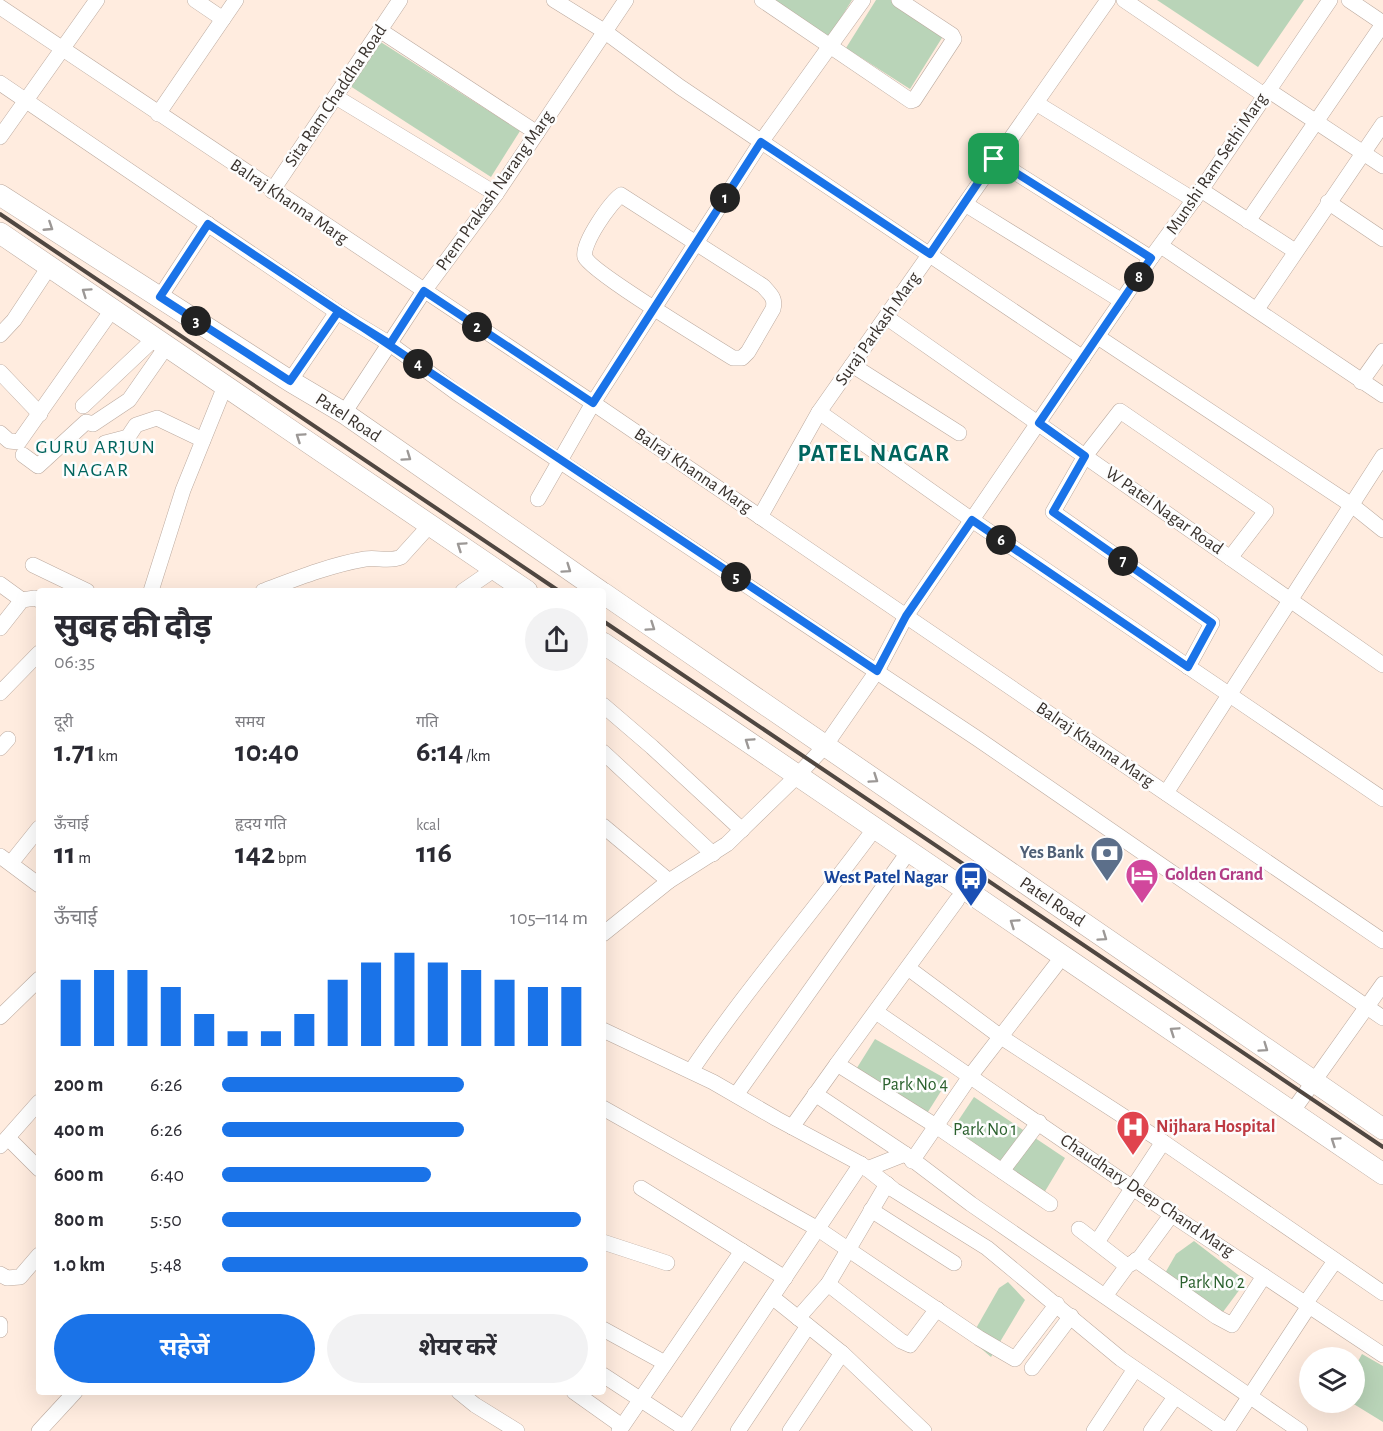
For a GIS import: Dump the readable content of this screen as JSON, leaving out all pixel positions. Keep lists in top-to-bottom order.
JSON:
{
  "streets": {
    "main road": ["Patel Road"],
    "street": [
      "Sita Ram Chaddha Road",
      "Munshi Ram Sethi Marg",
      "Prem Prakash Narang Marg",
      "Balraj Khanna Marg",
      "Suraj Parkash Marg",
      "W Patel Nagar Road",
      "Chaudhary Deep Chand Marg"
    ]
  },
  "crossings": [
    ["Sita Ram Chaddha Road", "Balraj Khanna Marg"],
    ["Munshi Ram Sethi Marg", "Balraj Khanna Marg"],
    ["Munshi Ram Sethi Marg", "Patel Road"],
    ["Munshi Ram Sethi Marg", "W Patel Nagar Road"],
    ["Prem Prakash Narang Marg", "Balraj Khanna Marg"],
    ["Prem Prakash Narang Marg", "Patel Road"],
    ["Balraj Khanna Marg", "Suraj Parkash Marg"],
    ["Suraj Parkash Marg", "W Patel Nagar Road"]
  ],
  "districts": ["GURU ARJUN NAGAR", "PATEL NAGAR"],
  "parks": ["Park No 4", "Park No 1", "Park No 2"],
  "places": {
    "bank": ["Yes Bank"],
    "hotel": ["Golden Grand"],
    "bus stop": ["West Patel Nagar"],
    "hospital": ["Nijhara Hospital"]
  },
  "page": {
    "pins": [
      "1",
      "8",
      "3",
      "2",
      "4",
      "6",
      "7",
      "5"
    ],
    "heading": ["सुबह की दौड़", "06:35"],
    "stats": [
      ["दूरी", "1.71 km"],
      ["समय", "10:40"],
      ["गति", "6:14 /km"],
      ["ऊँचाई", "11 m"],
      ["हृदय गति", "142 bpm"],
      ["kcal", "116"]
    ],
    "chart": ["ऊँचाई", "105–114 m"],
    "list": [
      {
        "name": "200 m",
        "note": "6:26"
      },
      {
        "name": "400 m",
        "note": "6:26"
      },
      {
        "name": "600 m",
        "note": "6:40"
      },
      {
        "name": "800 m",
        "note": "5:50"
      },
      {
        "name": "1.0 km",
        "note": "5:48"
      }
    ],
    "buttons": ["सहेजें", "शेयर करें"]
  }
}
